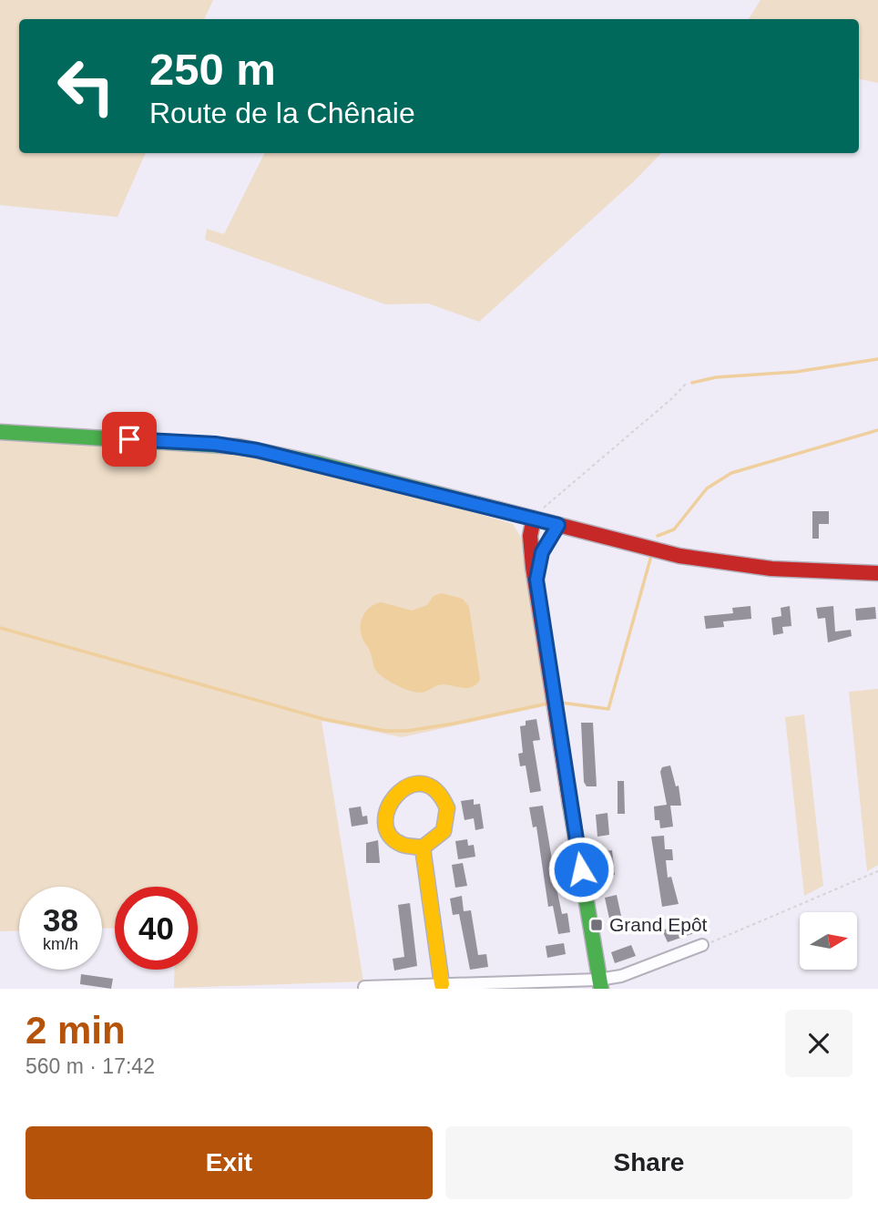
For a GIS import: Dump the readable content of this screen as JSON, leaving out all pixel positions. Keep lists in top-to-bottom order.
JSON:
{
  "places": {
    "transit": ["Grand Epôt"]
  },
  "north": "right",
  "page": {
    "turn": ["250 m", "Route de la Chênaie"],
    "speed": "38 km/h",
    "limit": "40",
    "heading": ["2 min", "560 m · 17:42"],
    "buttons": ["Exit", "Share"]
  }
}
